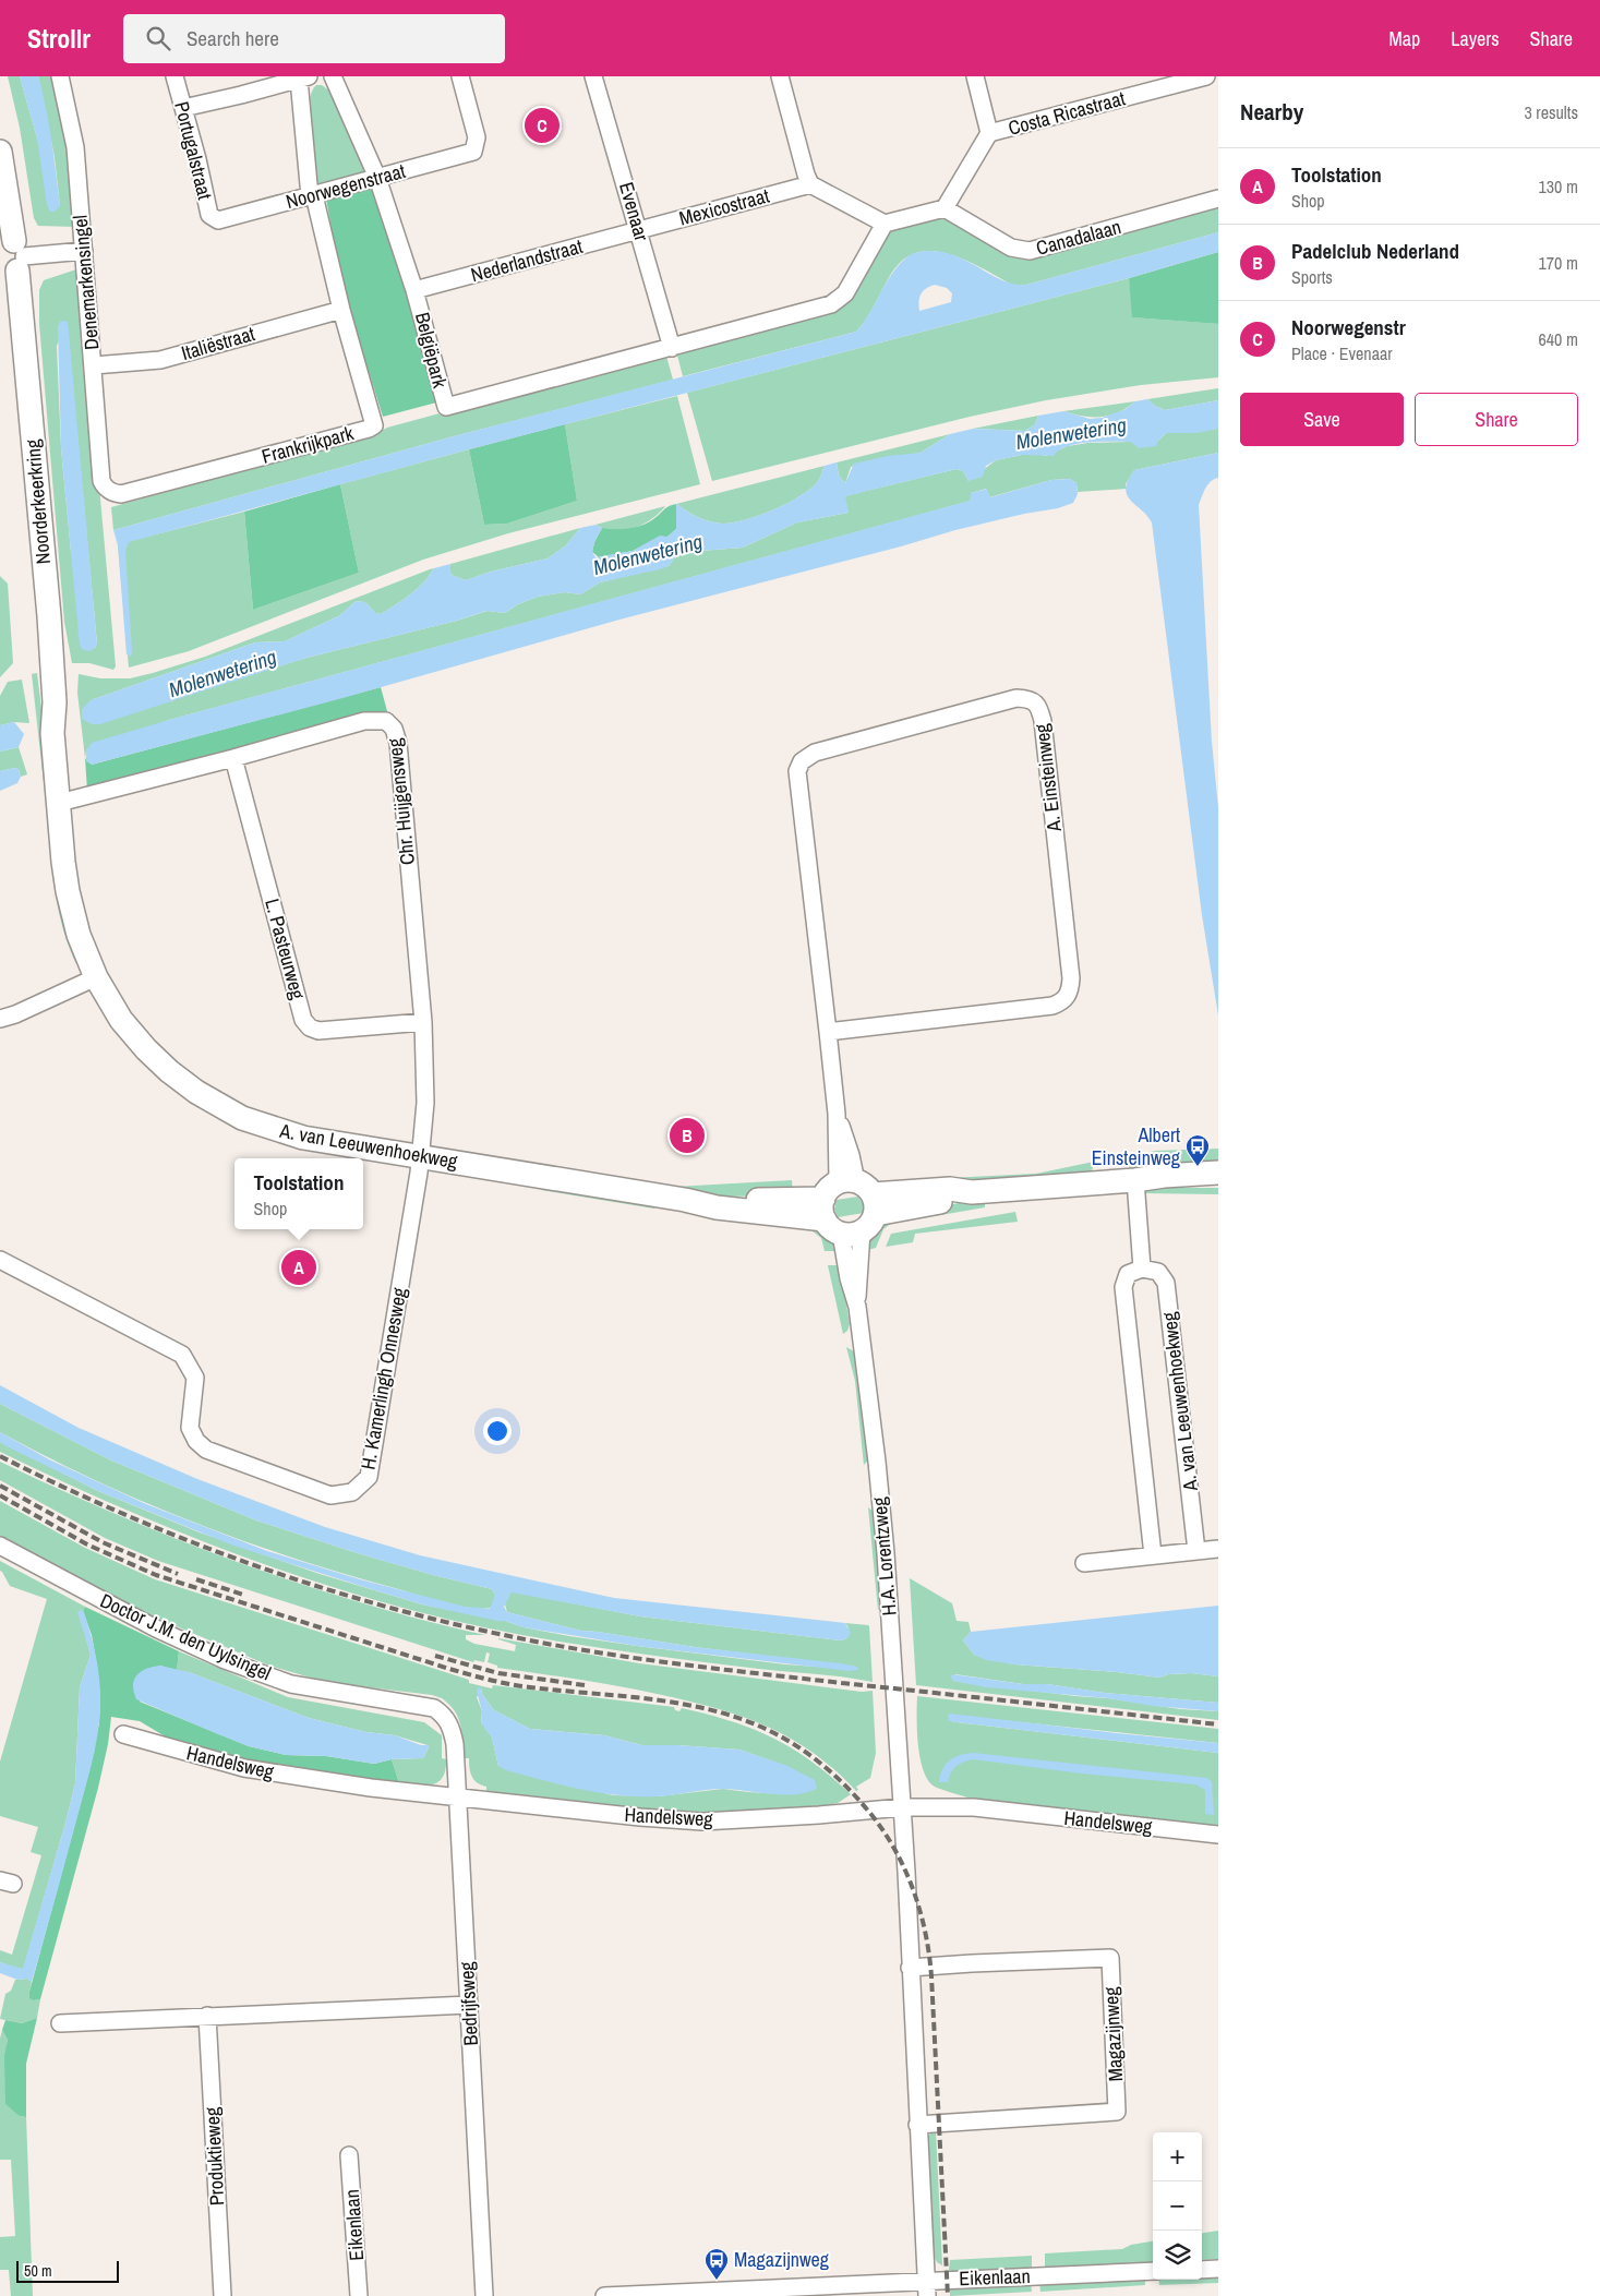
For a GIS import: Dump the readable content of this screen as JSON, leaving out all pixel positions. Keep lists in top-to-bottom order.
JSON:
{
  "streets": {
    "street": [
      "Costa Ricastraat",
      "Portugalstraat",
      "Noorwegenstraat",
      "Mexicostraat",
      "Evenaar",
      "Canadalaan",
      "Nederlandstraat",
      "Denemarkensingel",
      "Italiëstraat",
      "Belgiëpark",
      "Frankrijkpark",
      "Noorderkeerkring",
      "A. Einsteinweg",
      "Chr. Huijgensweg",
      "L. Pasteurweg",
      "A. van Leeuwenhoekweg",
      "H. Kamerlingh Onnesweg",
      "H.A. Lorentzweg",
      "Doctor J.M. den Uylsingel",
      "Handelsweg",
      "Bedrijfsweg",
      "Magazijnweg",
      "Produktieweg",
      "Eikenlaan"
    ]
  },
  "crossings": [
    ["Costa Ricastraat", "Canadalaan"],
    ["Portugalstraat", "Noorwegenstraat"],
    ["Noorwegenstraat", "Belgiëpark"],
    ["Noorwegenstraat", "Frankrijkpark"],
    ["Mexicostraat", "Evenaar"],
    ["Mexicostraat", "Nederlandstraat"],
    ["Evenaar", "Nederlandstraat"],
    ["Evenaar", "Belgiëpark"],
    ["Nederlandstraat", "Belgiëpark"],
    ["Denemarkensingel", "Italiëstraat"],
    ["Denemarkensingel", "Frankrijkpark"],
    ["Italiëstraat", "Frankrijkpark"],
    ["Noorderkeerkring", "Chr. Huijgensweg"],
    ["Noorderkeerkring", "A. van Leeuwenhoekweg"],
    ["A. Einsteinweg", "A. van Leeuwenhoekweg"],
    ["A. Einsteinweg", "H.A. Lorentzweg"],
    ["Chr. Huijgensweg", "L. Pasteurweg"],
    ["Chr. Huijgensweg", "A. van Leeuwenhoekweg"],
    ["Chr. Huijgensweg", "H. Kamerlingh Onnesweg"],
    ["A. van Leeuwenhoekweg", "H. Kamerlingh Onnesweg"],
    ["A. van Leeuwenhoekweg", "H.A. Lorentzweg"],
    ["H.A. Lorentzweg", "Handelsweg"],
    ["Doctor J.M. den Uylsingel", "Bedrijfsweg"],
    ["Handelsweg", "Bedrijfsweg"]
  ],
  "water": ["Molenwetering"],
  "places": {
    "bus stop": ["Albert Einsteinweg", "Magazijnweg"]
  },
  "scale_bar": "50 m",
  "page": {
    "header": "Strollr",
    "search": "Search here",
    "nav": ["Map", "Layers", "Share"],
    "heading": ["Nearby", "3 results"],
    "pins": ["C", "B", "A"],
    "list": [
      {
        "mark": "A",
        "name": "Toolstation",
        "note": "Shop",
        "value": "130 m"
      },
      {
        "mark": "B",
        "name": "Padelclub Nederland",
        "note": "Sports",
        "value": "170 m"
      },
      {
        "mark": "C",
        "name": "Noorwegenstr",
        "note": "Place · Evenaar",
        "value": "640 m"
      }
    ],
    "buttons": ["Save", "Share"],
    "popup": ["Toolstation", "Shop"],
    "map_buttons": ["+", "−"],
    "scale": "50 m"
  }
}
